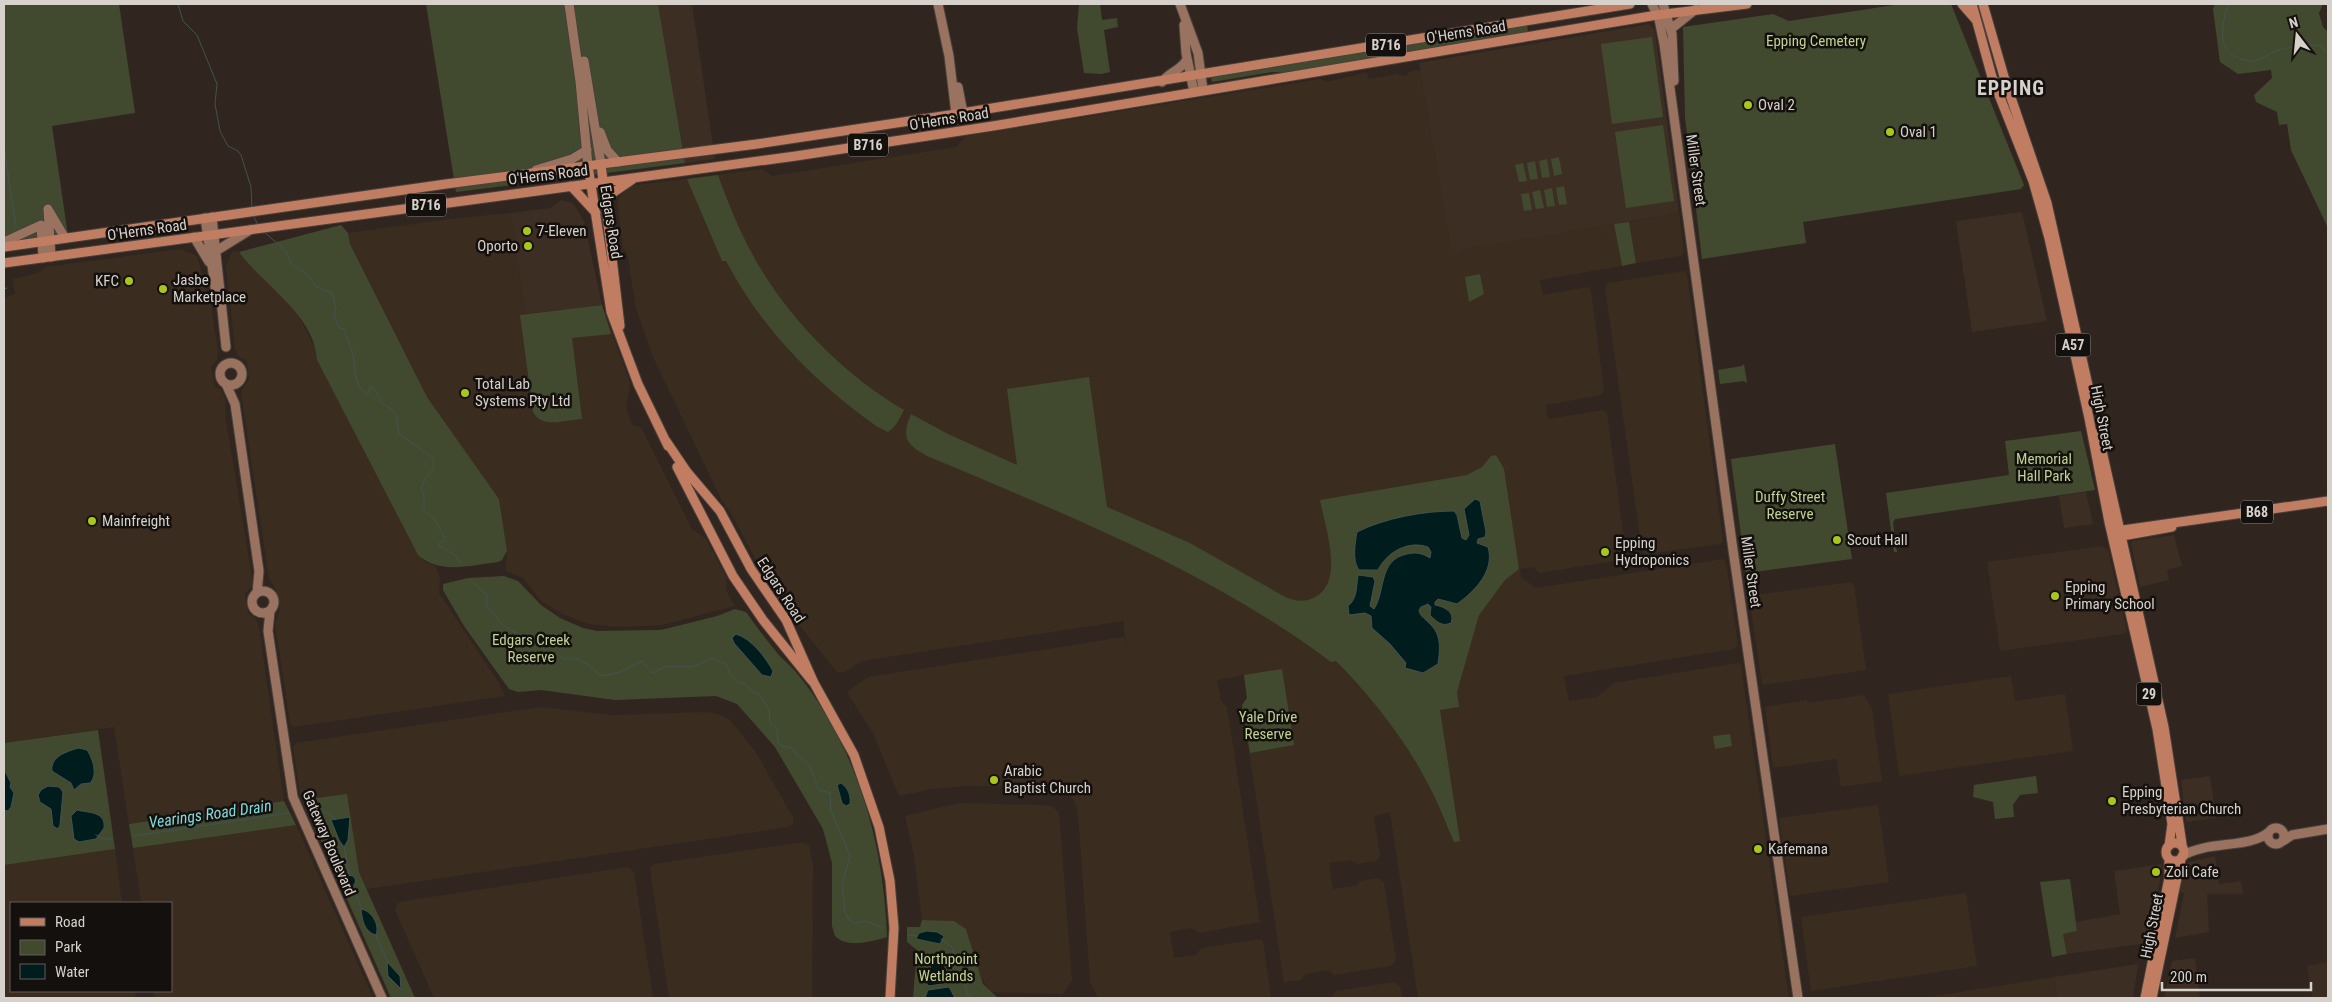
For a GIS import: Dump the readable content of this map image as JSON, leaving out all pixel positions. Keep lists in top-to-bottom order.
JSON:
{
  "streets": {
    "main road": [
      "O'Herns Road",
      "B716",
      "Edgars Road",
      "A57",
      "High Street",
      "B68",
      "29"
    ],
    "street": ["Miller Street", "Gateway Boulevard"]
  },
  "crossings": [
    ["O'Herns Road", "Miller Street"],
    ["O'Herns Road", "Edgars Road"],
    ["High Street", "B68"],
    ["High Street", "29"]
  ],
  "districts": ["EPPING"],
  "water": ["Vearings Road Drain"],
  "parks": [
    "Epping Cemetery",
    "Memorial Hall Park",
    "Duffy Street Reserve",
    "Edgars Creek Reserve",
    "Yale Drive Reserve",
    "Northpoint Wetlands"
  ],
  "places": [
    "Oval 2",
    "Oval 1",
    "7-Eleven",
    "Oporto",
    "KFC",
    "Jasbe Marketplace",
    "Total Lab Systems Pty Ltd",
    "Mainfreight",
    "Scout Hall",
    "Epping Hydroponics",
    "Epping Primary School",
    "Arabic Baptist Church",
    "Epping Presbyterian Church",
    "Kafemana",
    "Zoli Cafe"
  ],
  "legend": ["Road", "Park", "Water"],
  "scale_bar": "200 m",
  "north": "top"
}
